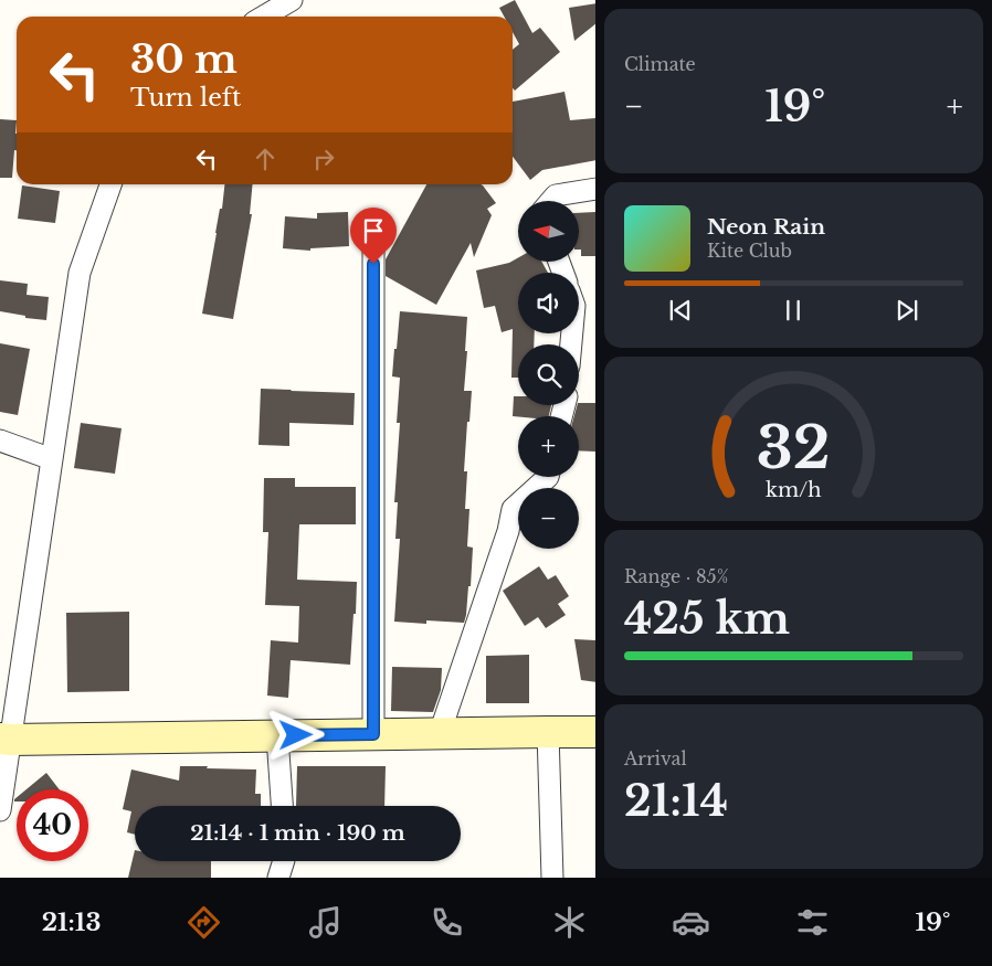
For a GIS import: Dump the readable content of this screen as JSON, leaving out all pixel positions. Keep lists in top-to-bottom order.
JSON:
{
  "north": "left",
  "page": {
    "tile": [
      "Climate",
      ["Range · 85%", "425 km"],
      ["Arrival", "21:14"]
    ],
    "turn": ["30 m", "Turn left"],
    "heat": ["−", "19°", "+"],
    "map_buttons": ["+", "−"],
    "song": ["Neon Rain", "Kite Club"],
    "limit": "40",
    "trip": "21:14 · 1 min · 190 m",
    "tabs": ["21:13", "19°"],
    "gauge": ["32", "km/h"]
  }
}
